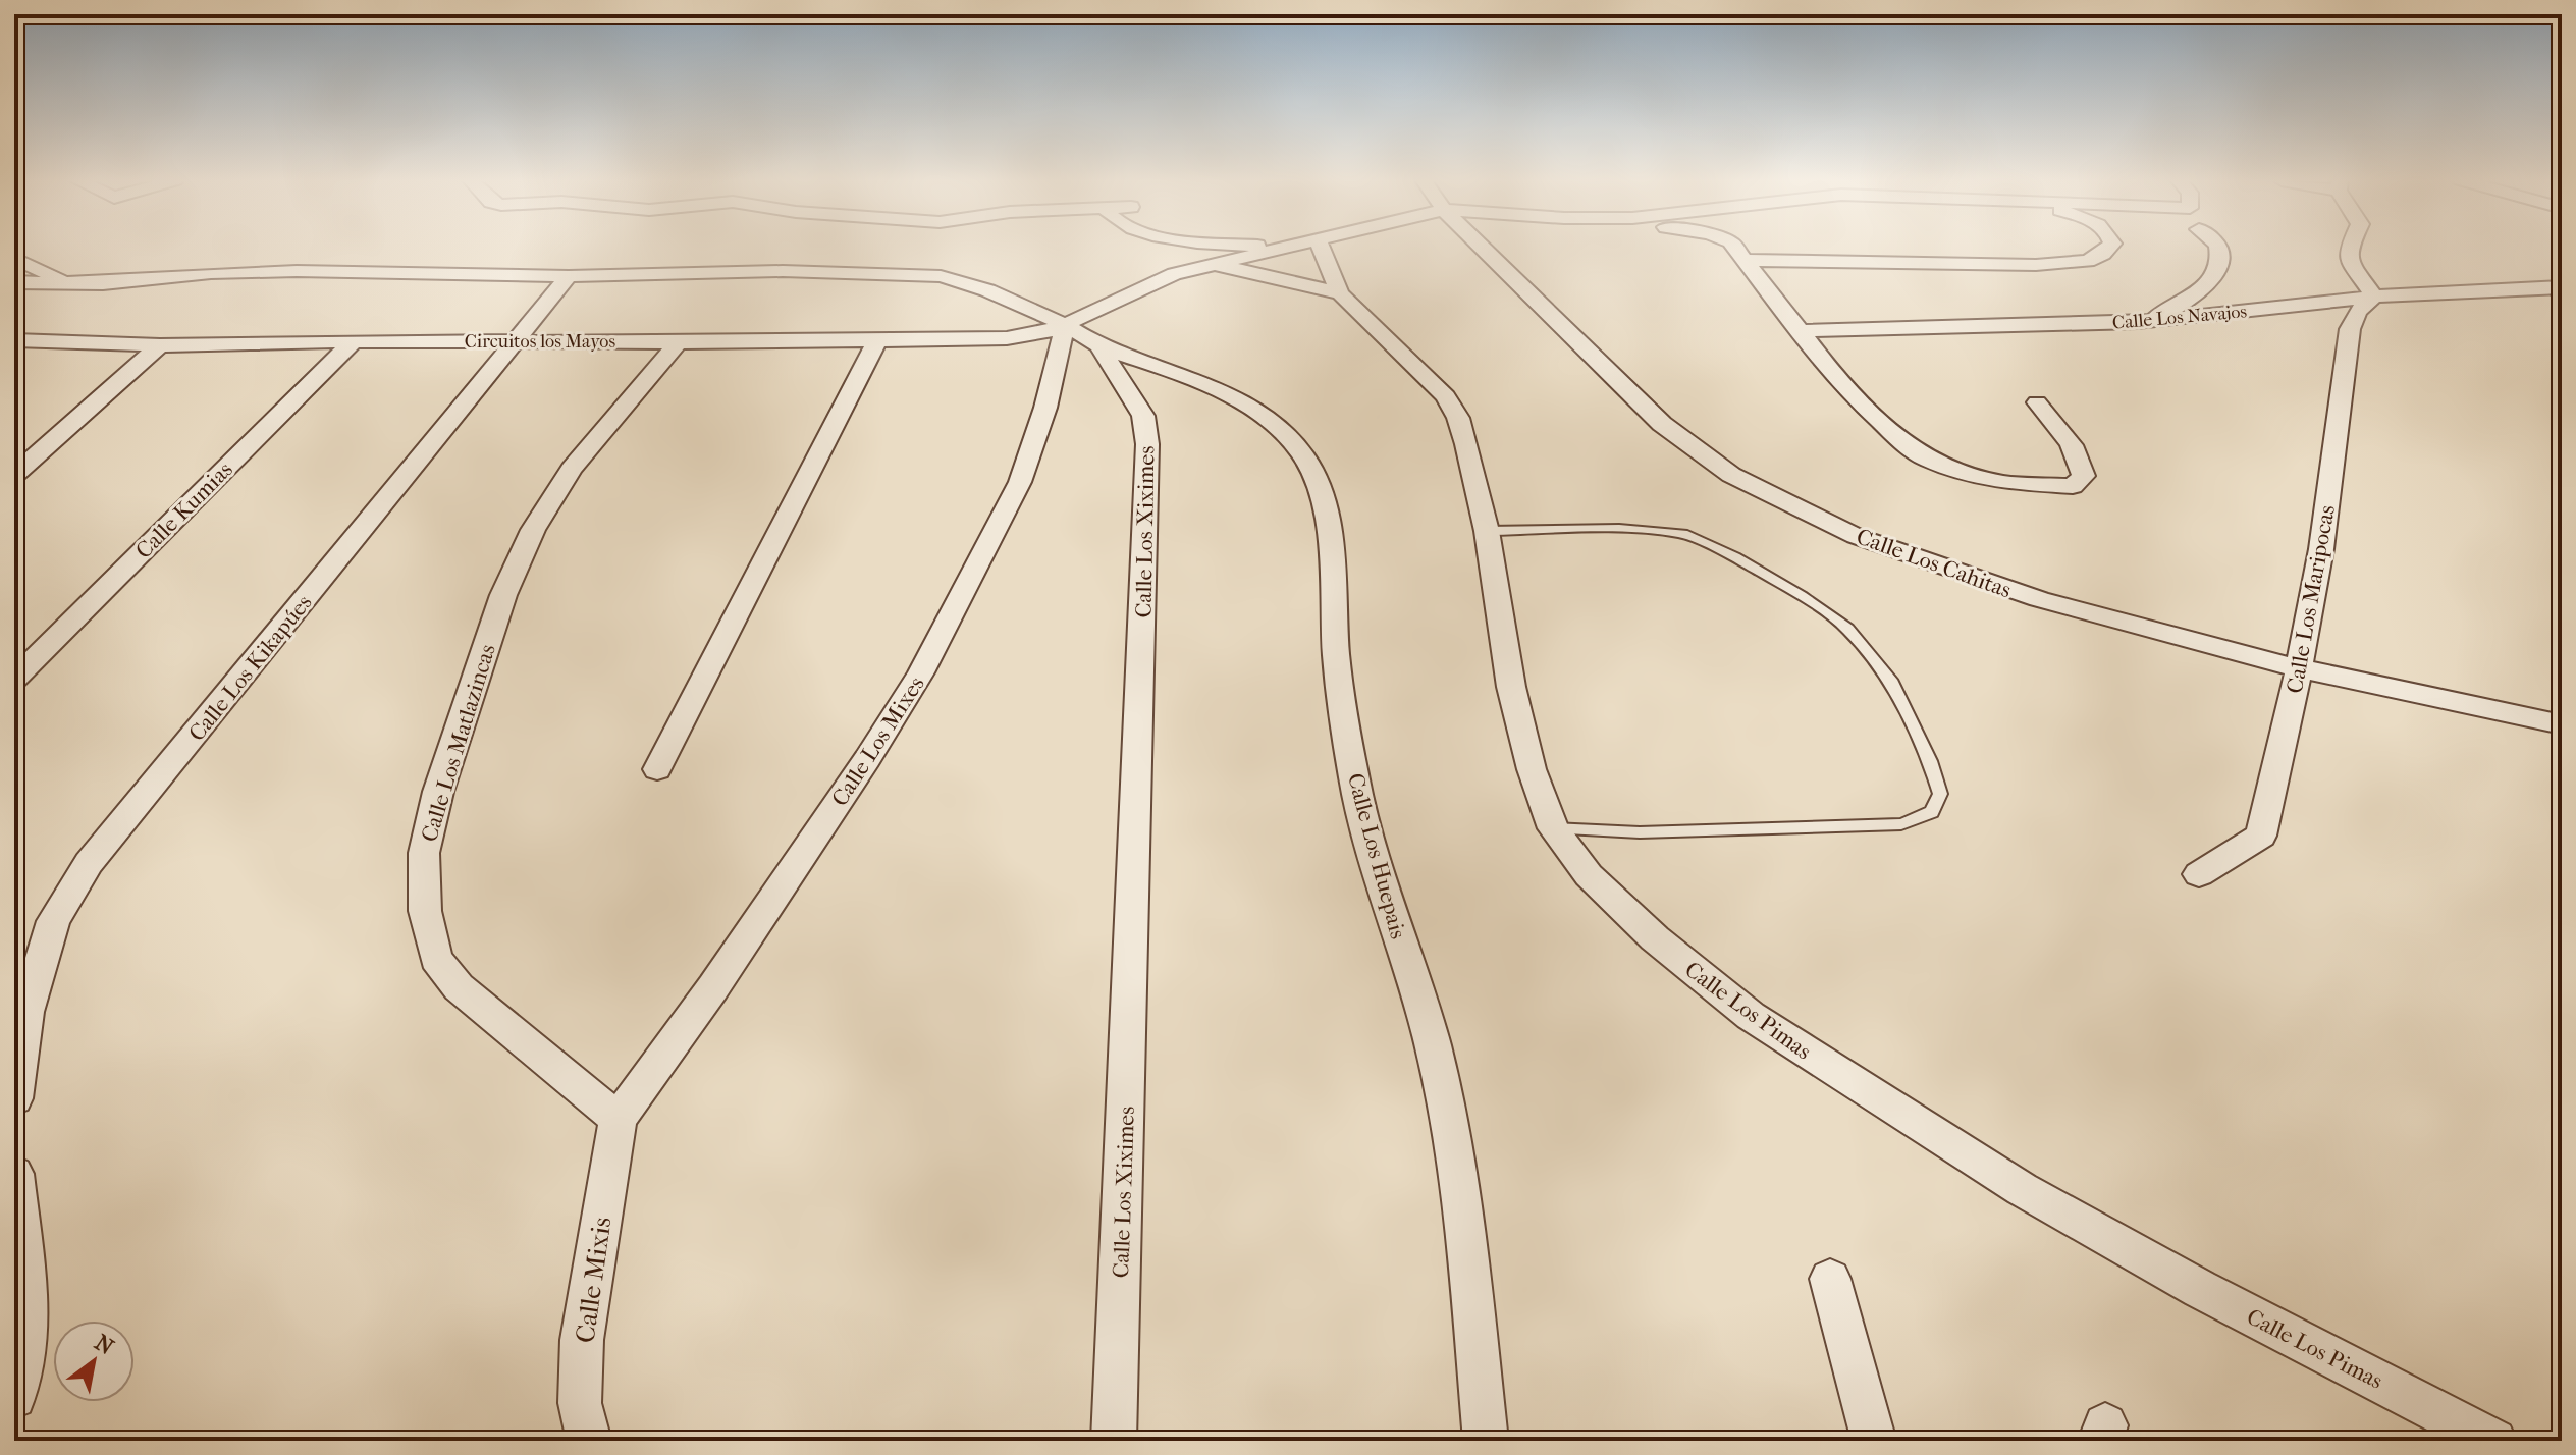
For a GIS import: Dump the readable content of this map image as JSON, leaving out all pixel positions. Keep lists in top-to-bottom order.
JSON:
{
  "streets": {
    "street": [
      "Calle Los Navajos",
      "Circuitos los Mayos",
      "Calle Kumias",
      "Calle Los Xiximes",
      "Calle Los Cahitas",
      "Calle Los Maripocas",
      "Calle Los Kikapúes",
      "Calle Los Mixes",
      "Calle Los Matlazincas",
      "Calle Los Huepais",
      "Calle Los Pimas",
      "Calle Mixis"
    ]
  },
  "crossings": [
    ["Calle Los Navajos", "Calle Los Maripocas"],
    ["Circuitos los Mayos", "Calle Kumias"],
    ["Circuitos los Mayos", "Calle Los Xiximes"],
    ["Circuitos los Mayos", "Calle Los Kikapúes"],
    ["Circuitos los Mayos", "Calle Los Mixes"],
    ["Circuitos los Mayos", "Calle Los Matlazincas"],
    ["Calle Los Xiximes", "Calle Los Kikapúes"],
    ["Calle Los Xiximes", "Calle Los Mixes"],
    ["Calle Los Xiximes", "Calle Los Huepais"],
    ["Calle Los Cahitas", "Calle Los Maripocas"],
    ["Calle Los Mixes", "Calle Los Matlazincas"],
    ["Calle Los Mixes", "Calle Mixis"],
    ["Calle Los Matlazincas", "Calle Mixis"]
  ],
  "north": "top right"
}
